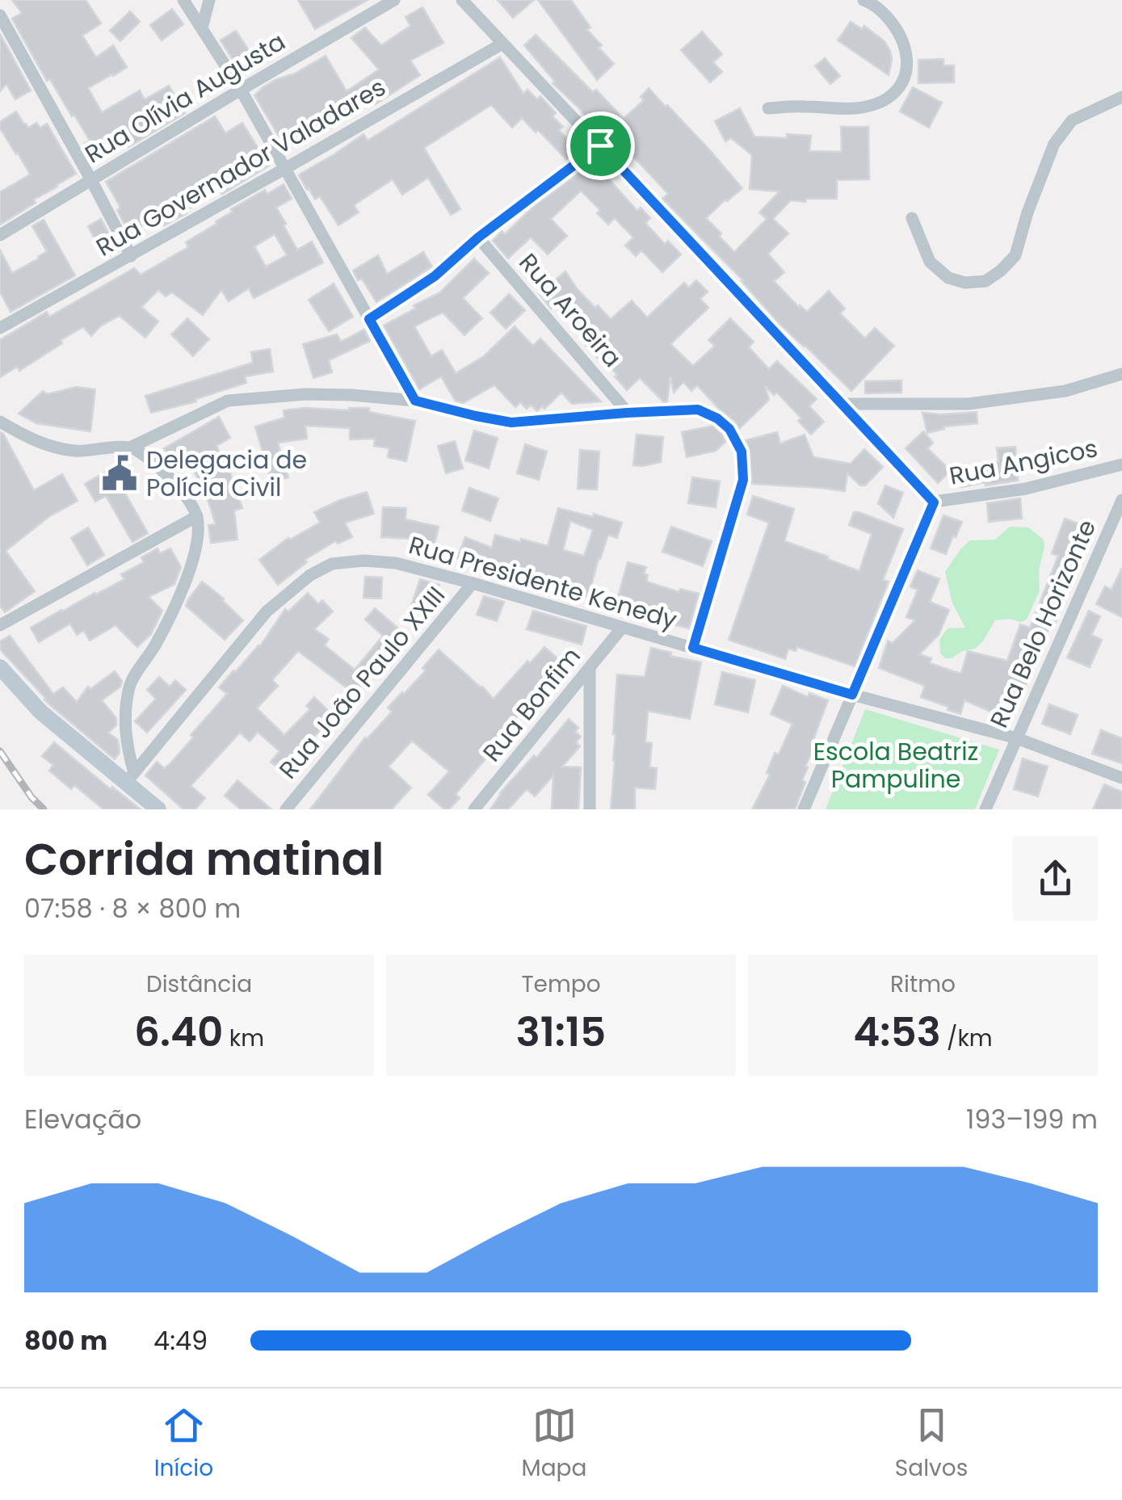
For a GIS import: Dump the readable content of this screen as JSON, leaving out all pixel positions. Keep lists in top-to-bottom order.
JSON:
{
  "streets": {
    "street": [
      "Rua Olívia Augusta",
      "Rua Governador Valadares",
      "Rua Aroeira",
      "Rua Angicos",
      "Rua Presidente Kenedy",
      "Rua Belo Horizonte",
      "Rua João Paulo XXIII",
      "Rua Bonfim"
    ]
  },
  "crossings": [
    ["Rua Presidente Kenedy", "Rua Belo Horizonte"],
    ["Rua Presidente Kenedy", "Rua João Paulo XXIII"],
    ["Rua Presidente Kenedy", "Rua Bonfim"]
  ],
  "parks": ["Escola Beatriz Pampuline"],
  "places": {
    "public building": ["Delegacia de Polícia Civil"]
  },
  "page": {
    "heading": ["Corrida matinal", "07:58 · 8 × 800 m"],
    "stats": [
      ["Distância", "6.40 km"],
      ["Tempo", "31:15"],
      ["Ritmo", "4:53 /km"]
    ],
    "chart": ["Elevação", "193–199 m"],
    "list": [
      {
        "name": "800 m",
        "note": "4:49"
      }
    ],
    "tabs": ["Início", "Mapa", "Salvos"]
  }
}
